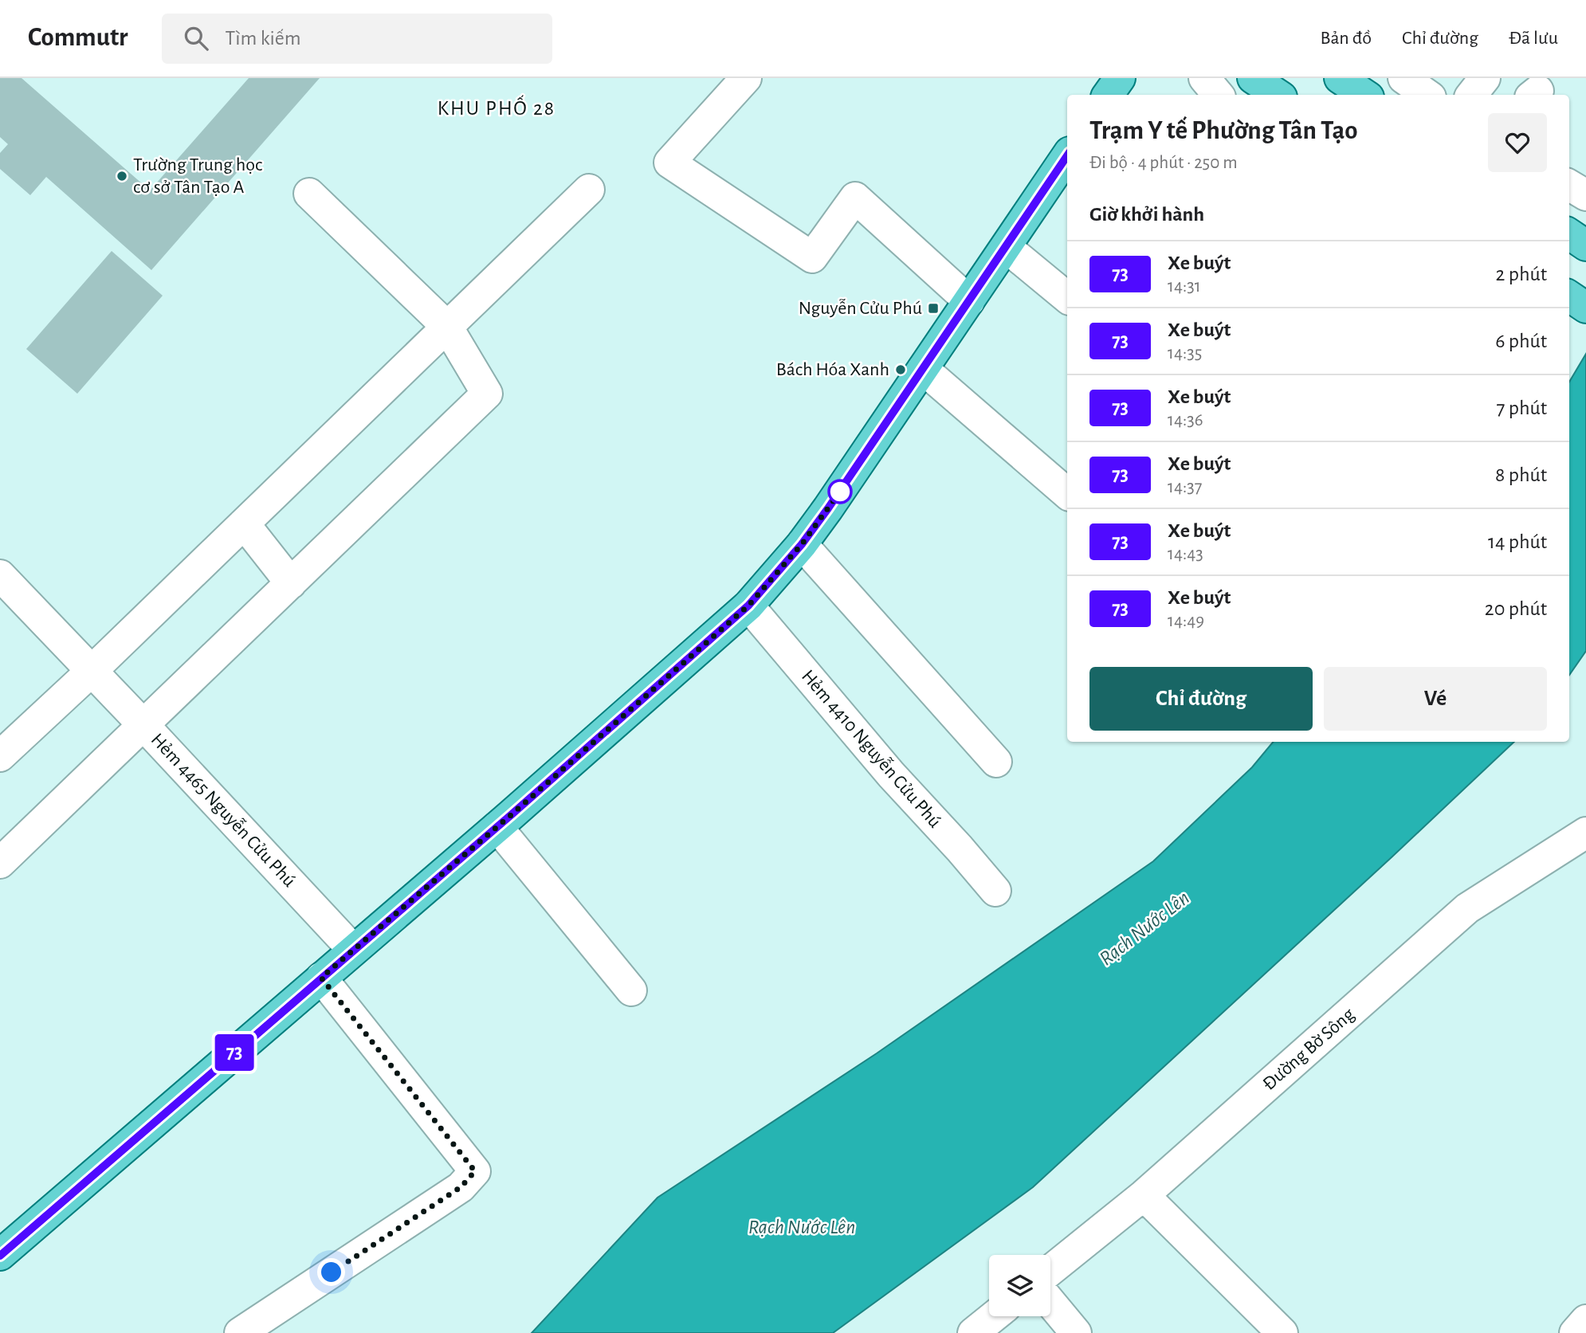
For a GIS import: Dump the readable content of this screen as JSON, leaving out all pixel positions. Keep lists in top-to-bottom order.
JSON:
{
  "streets": {
    "street": ["Hẻm 4410 Nguyễn Cửu Phú", "Hẻm 4465 Nguyễn Cửu Phú", "Đường Bờ Sông"]
  },
  "districts": ["KHU PHỐ 28"],
  "water": ["Rạch Nước Lên"],
  "places": {
    "other": ["Trường Trung học cơ sở Tân Tạo A", "Bách Hóa Xanh"],
    "transit": ["Nguyễn Cửu Phú"]
  },
  "lines": ["bus line 73"],
  "page": {
    "header": "Commutr",
    "search": "Tìm kiếm",
    "nav": ["Bản đồ", "Chỉ đường", "Đã lưu"],
    "on_map": "73",
    "heading": [
      ["Trạm Y tế Phường Tân Tạo", "Đi bộ · 4 phút · 250 m"],
      "Giờ khởi hành"
    ],
    "list": [
      {
        "mark": "73",
        "name": "Xe buýt",
        "note": "14:31",
        "value": "2 phút"
      },
      {
        "mark": "73",
        "name": "Xe buýt",
        "note": "14:35",
        "value": "6 phút"
      },
      {
        "mark": "73",
        "name": "Xe buýt",
        "note": "14:36",
        "value": "7 phút"
      },
      {
        "mark": "73",
        "name": "Xe buýt",
        "note": "14:37",
        "value": "8 phút"
      },
      {
        "mark": "73",
        "name": "Xe buýt",
        "note": "14:43",
        "value": "14 phút"
      },
      {
        "mark": "73",
        "name": "Xe buýt",
        "note": "14:49",
        "value": "20 phút"
      }
    ],
    "buttons": ["Chỉ đường", "Vé"]
  }
}
